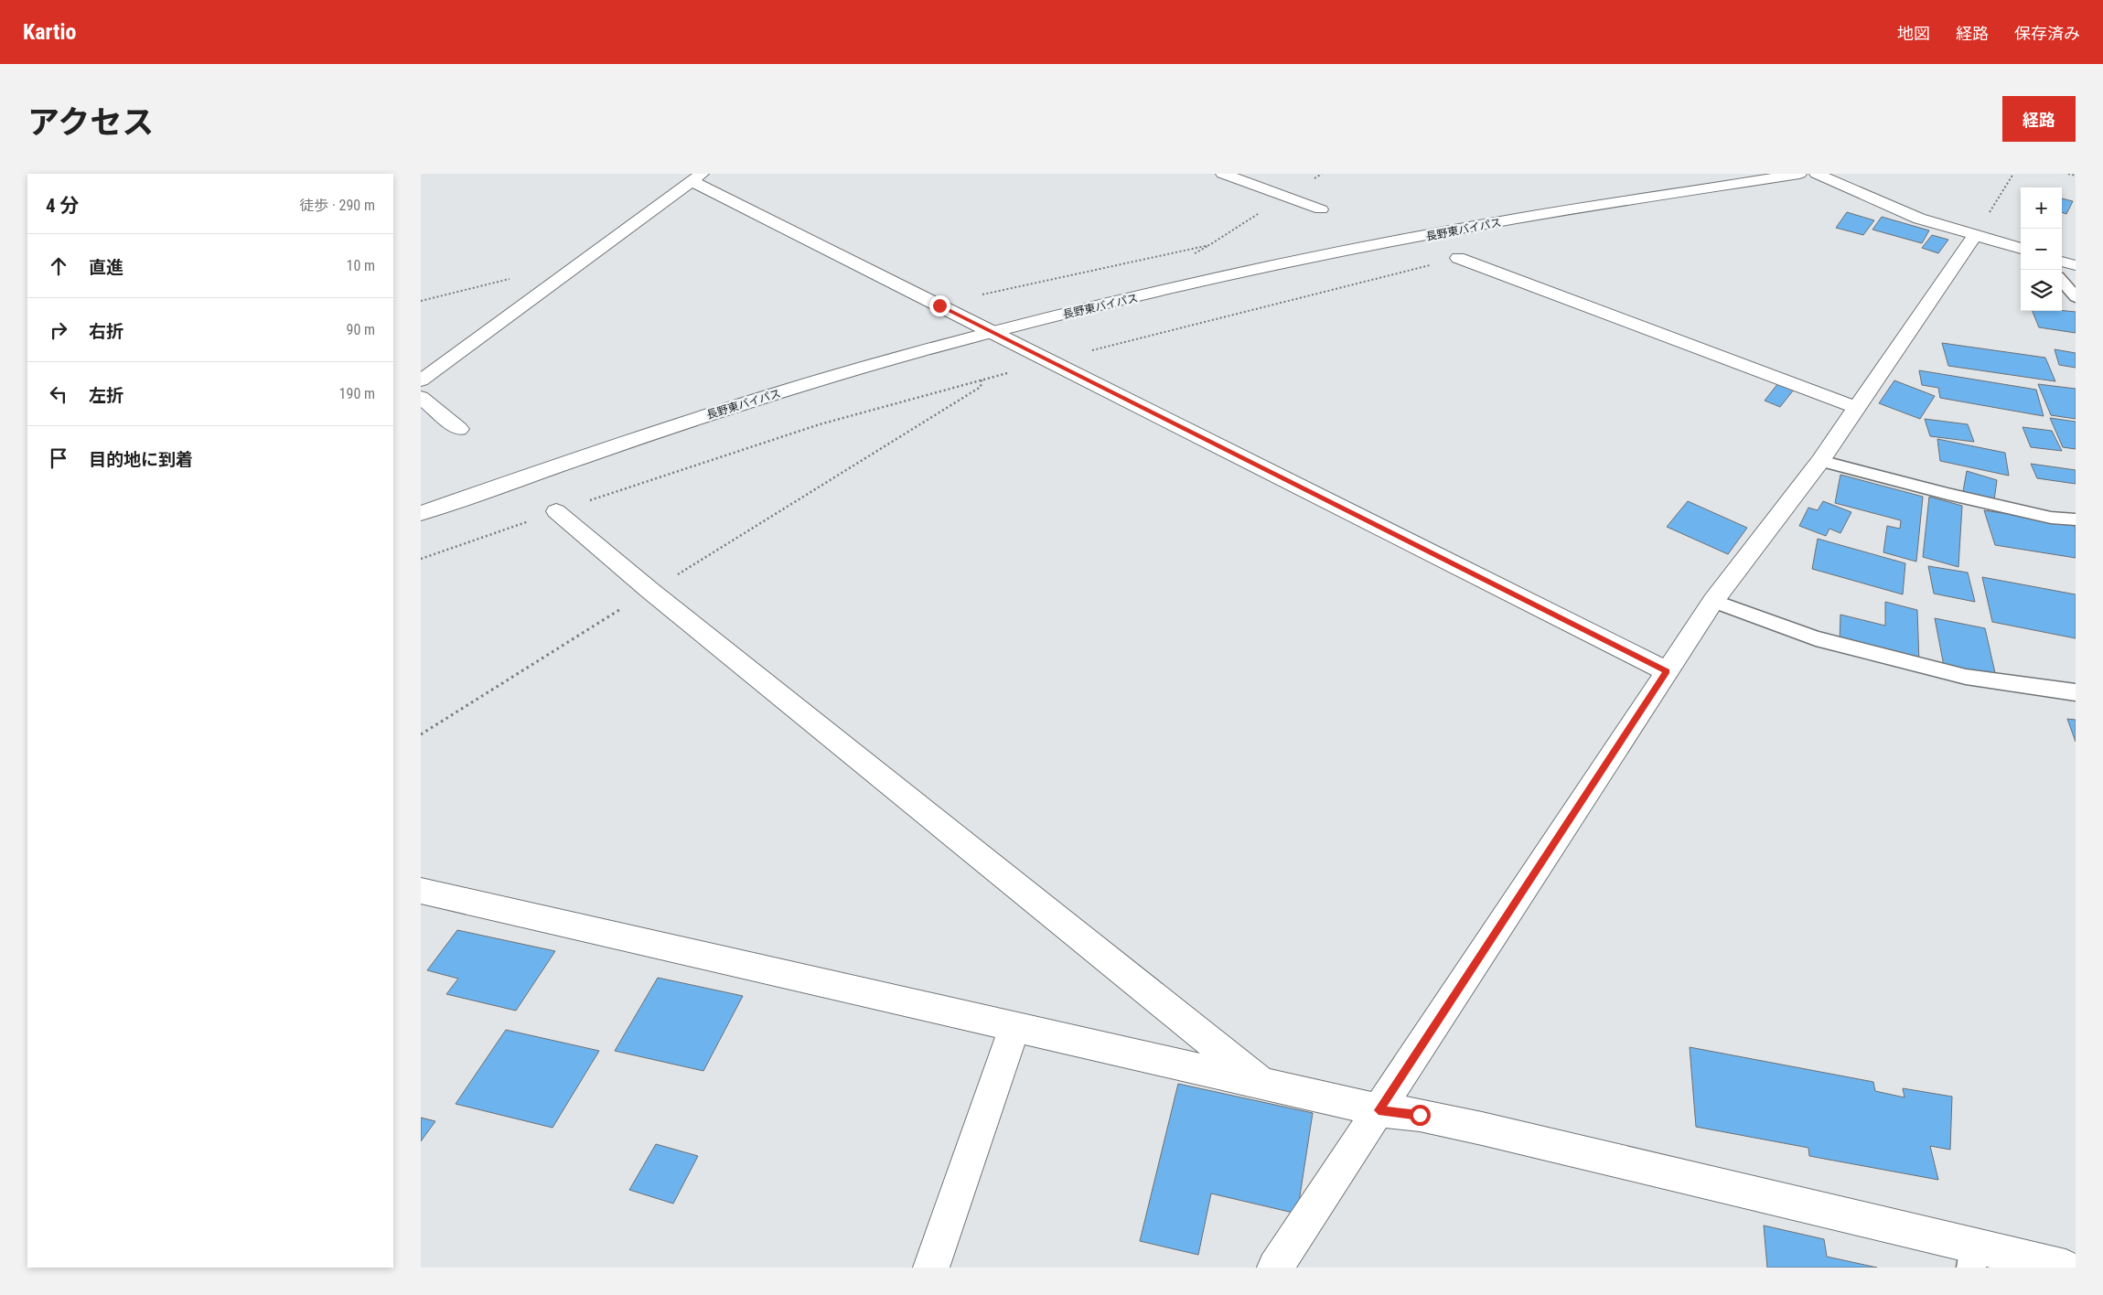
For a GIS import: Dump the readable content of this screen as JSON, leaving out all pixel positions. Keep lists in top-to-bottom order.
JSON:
{
  "streets": {
    "main road": ["長野東バイパス"]
  },
  "page": {
    "header": "Kartio",
    "nav": ["地図", "経路", "保存済み"],
    "title": "アクセス",
    "buttons": "経路",
    "heading": ["4 分", "徒歩 · 290 m"],
    "map_buttons": ["+", "−"],
    "list": [
      ["直進", "10 m"],
      ["右折", "90 m"],
      ["左折", "190 m"],
      "目的地に到着"
    ]
  }
}
